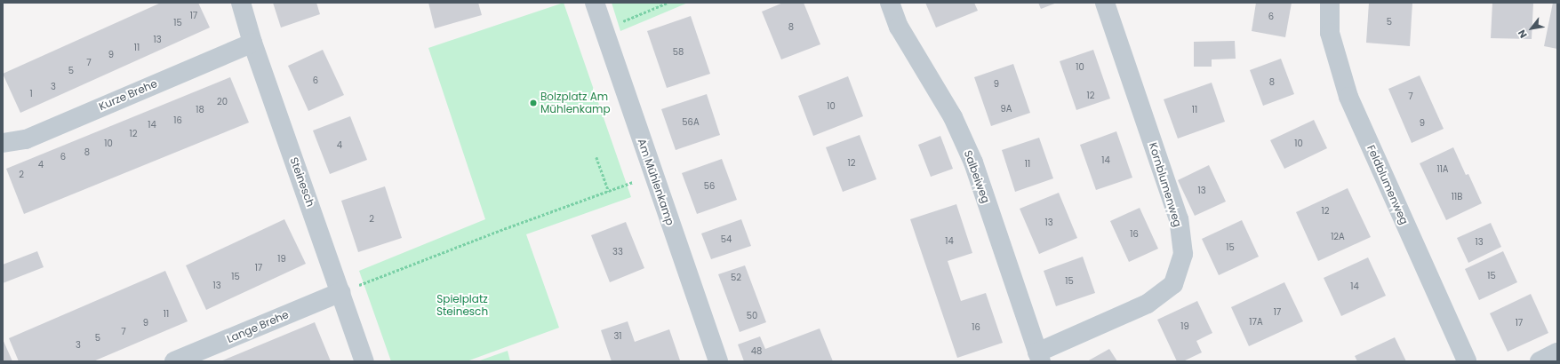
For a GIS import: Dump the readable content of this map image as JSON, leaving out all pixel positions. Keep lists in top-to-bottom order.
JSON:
{
  "streets": {
    "street": [
      "Kurze Brehe",
      "Salbeiweg",
      "Steinesch",
      "Am Mühlenkamp",
      "Kornblumenweg",
      "Feldblumenweg",
      "Lange Brehe"
    ]
  },
  "crossings": [
    ["Kurze Brehe", "Steinesch"],
    ["Salbeiweg", "Kornblumenweg"],
    ["Steinesch", "Lange Brehe"]
  ],
  "parks": ["Spielplatz Steinesch"],
  "places": ["Bolzplatz Am Mühlenkamp"],
  "house_numbers": [
    "17",
    "6",
    "5",
    "15",
    "8",
    "13",
    "11",
    "58",
    "9",
    "7",
    "10",
    "5",
    "6",
    "8",
    "9",
    "3",
    "1",
    "12",
    "7",
    "20",
    "10",
    "9A",
    "18",
    "11",
    "16",
    "56A",
    "9",
    "14",
    "12",
    "10",
    "10",
    "4",
    "8",
    "6",
    "14",
    "12",
    "11",
    "4",
    "11A",
    "2",
    "56",
    "13",
    "11B",
    "12",
    "2",
    "13",
    "16",
    "12A",
    "54",
    "14",
    "13",
    "15",
    "33",
    "19",
    "17",
    "15",
    "15",
    "52",
    "15",
    "13",
    "14",
    "17",
    "11",
    "50",
    "17A",
    "9",
    "17",
    "19",
    "16",
    "7",
    "31",
    "5",
    "3",
    "48"
  ],
  "north": "bottom left"
}
